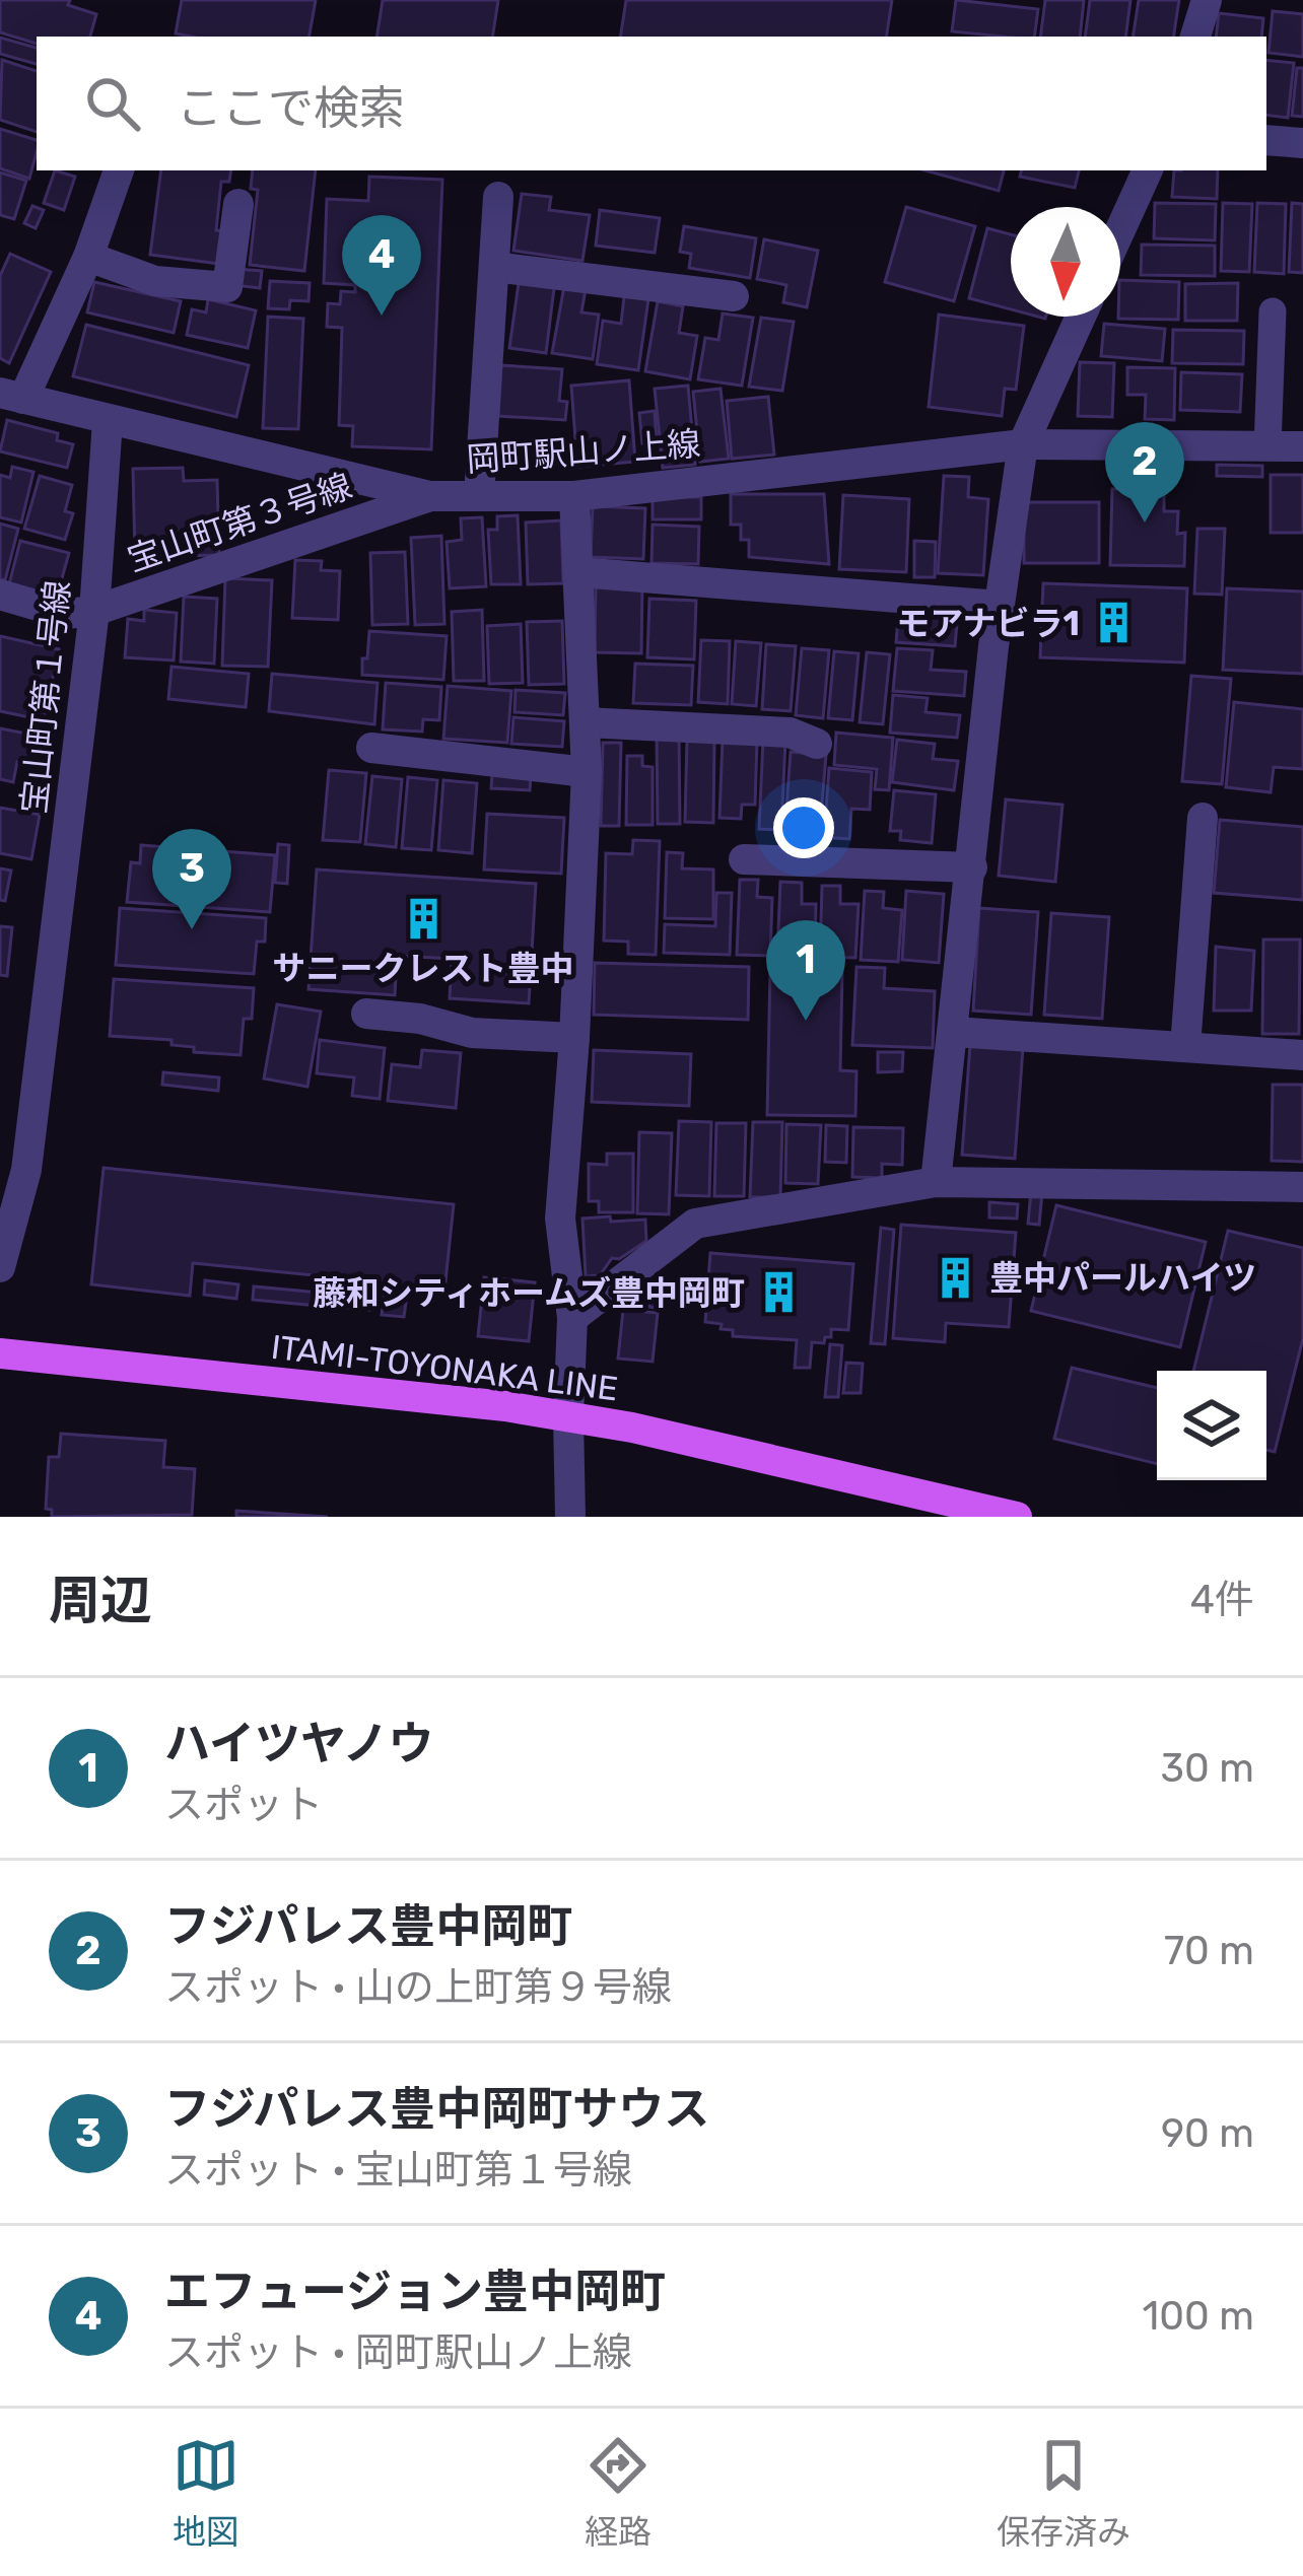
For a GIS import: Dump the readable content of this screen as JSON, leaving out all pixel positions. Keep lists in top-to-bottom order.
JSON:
{
  "streets": {
    "main road": ["ITAMI-TOYONAKA LINE"],
    "street": ["岡町駅山ノ上線", "宝山町第３号線", "宝山町第１号線"]
  },
  "crossings": [
    ["岡町駅山ノ上線", "宝山町第３号線"],
    ["岡町駅山ノ上線", "宝山町第１号線"],
    ["宝山町第３号線", "宝山町第１号線"]
  ],
  "places": {
    "building": [
      "モアナビラ1",
      "サニークレスト豊中",
      "豊中パールハイツ",
      "藤和シティホームズ豊中岡町"
    ]
  },
  "north": "bottom",
  "page": {
    "search": "ここで検索",
    "pins": [
      "4",
      "2",
      "3",
      "1"
    ],
    "heading": ["周辺", "4件"],
    "list": [
      {
        "mark": "1",
        "name": "ハイツヤノウ",
        "note": "スポット",
        "value": "30 m"
      },
      {
        "mark": "2",
        "name": "フジパレス豊中岡町",
        "note": "スポット · 山の上町第９号線",
        "value": "70 m"
      },
      {
        "mark": "3",
        "name": "フジパレス豊中岡町サウス",
        "note": "スポット · 宝山町第１号線",
        "value": "90 m"
      },
      {
        "mark": "4",
        "name": "エフュージョン豊中岡町",
        "note": "スポット · 岡町駅山ノ上線",
        "value": "100 m"
      }
    ],
    "nav": ["地図", "経路", "保存済み"]
  }
}
